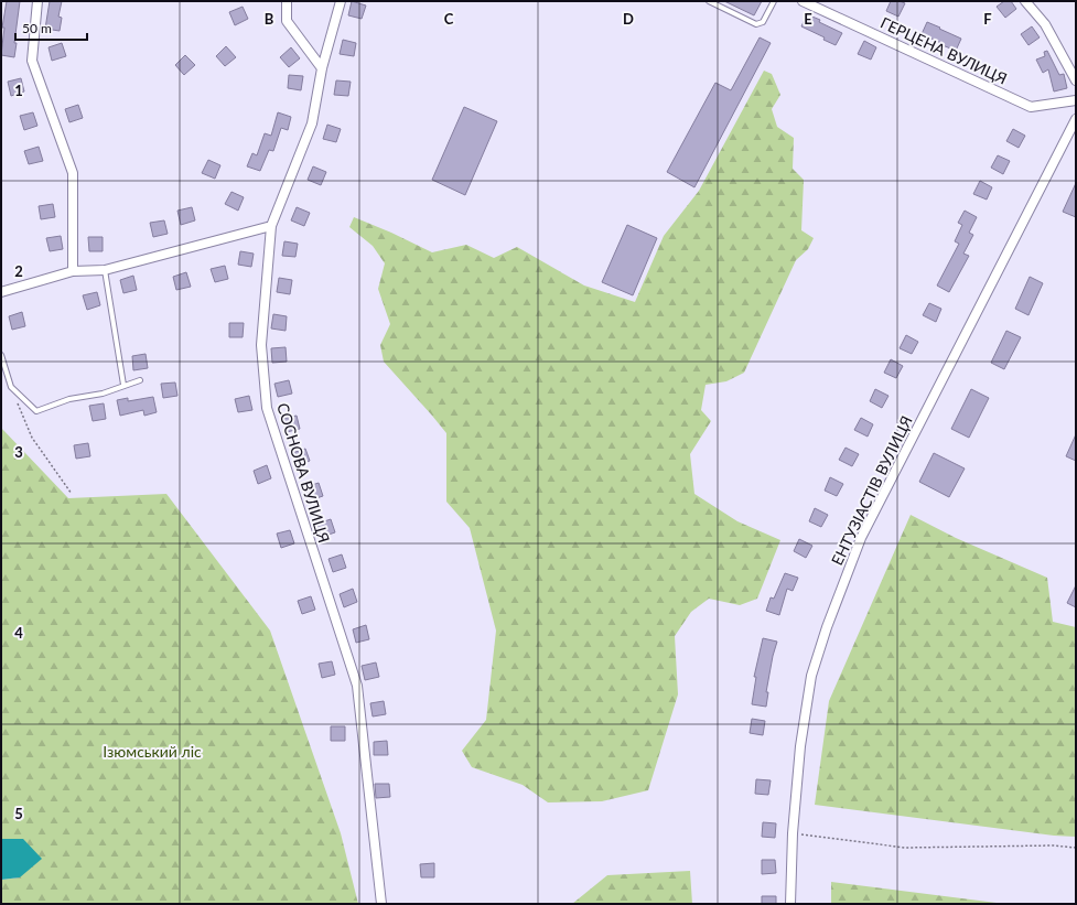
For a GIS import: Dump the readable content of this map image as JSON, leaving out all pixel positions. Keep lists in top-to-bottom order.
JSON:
{
  "streets": {
    "street": ["ГЕРЦЕНА ВУЛИЦЯ", "СОСНОВА ВУЛИЦЯ", "ЕНТУЗІАСТІВ ВУЛИЦЯ"]
  },
  "parks": ["Ізюмський ліс"],
  "scale_bar": "50 m",
  "grid": {
    "columns": [
      "B",
      "C",
      "D",
      "E",
      "F"
    ],
    "rows": [
      "1",
      "2",
      "3",
      "4",
      "5"
    ]
  }
}
